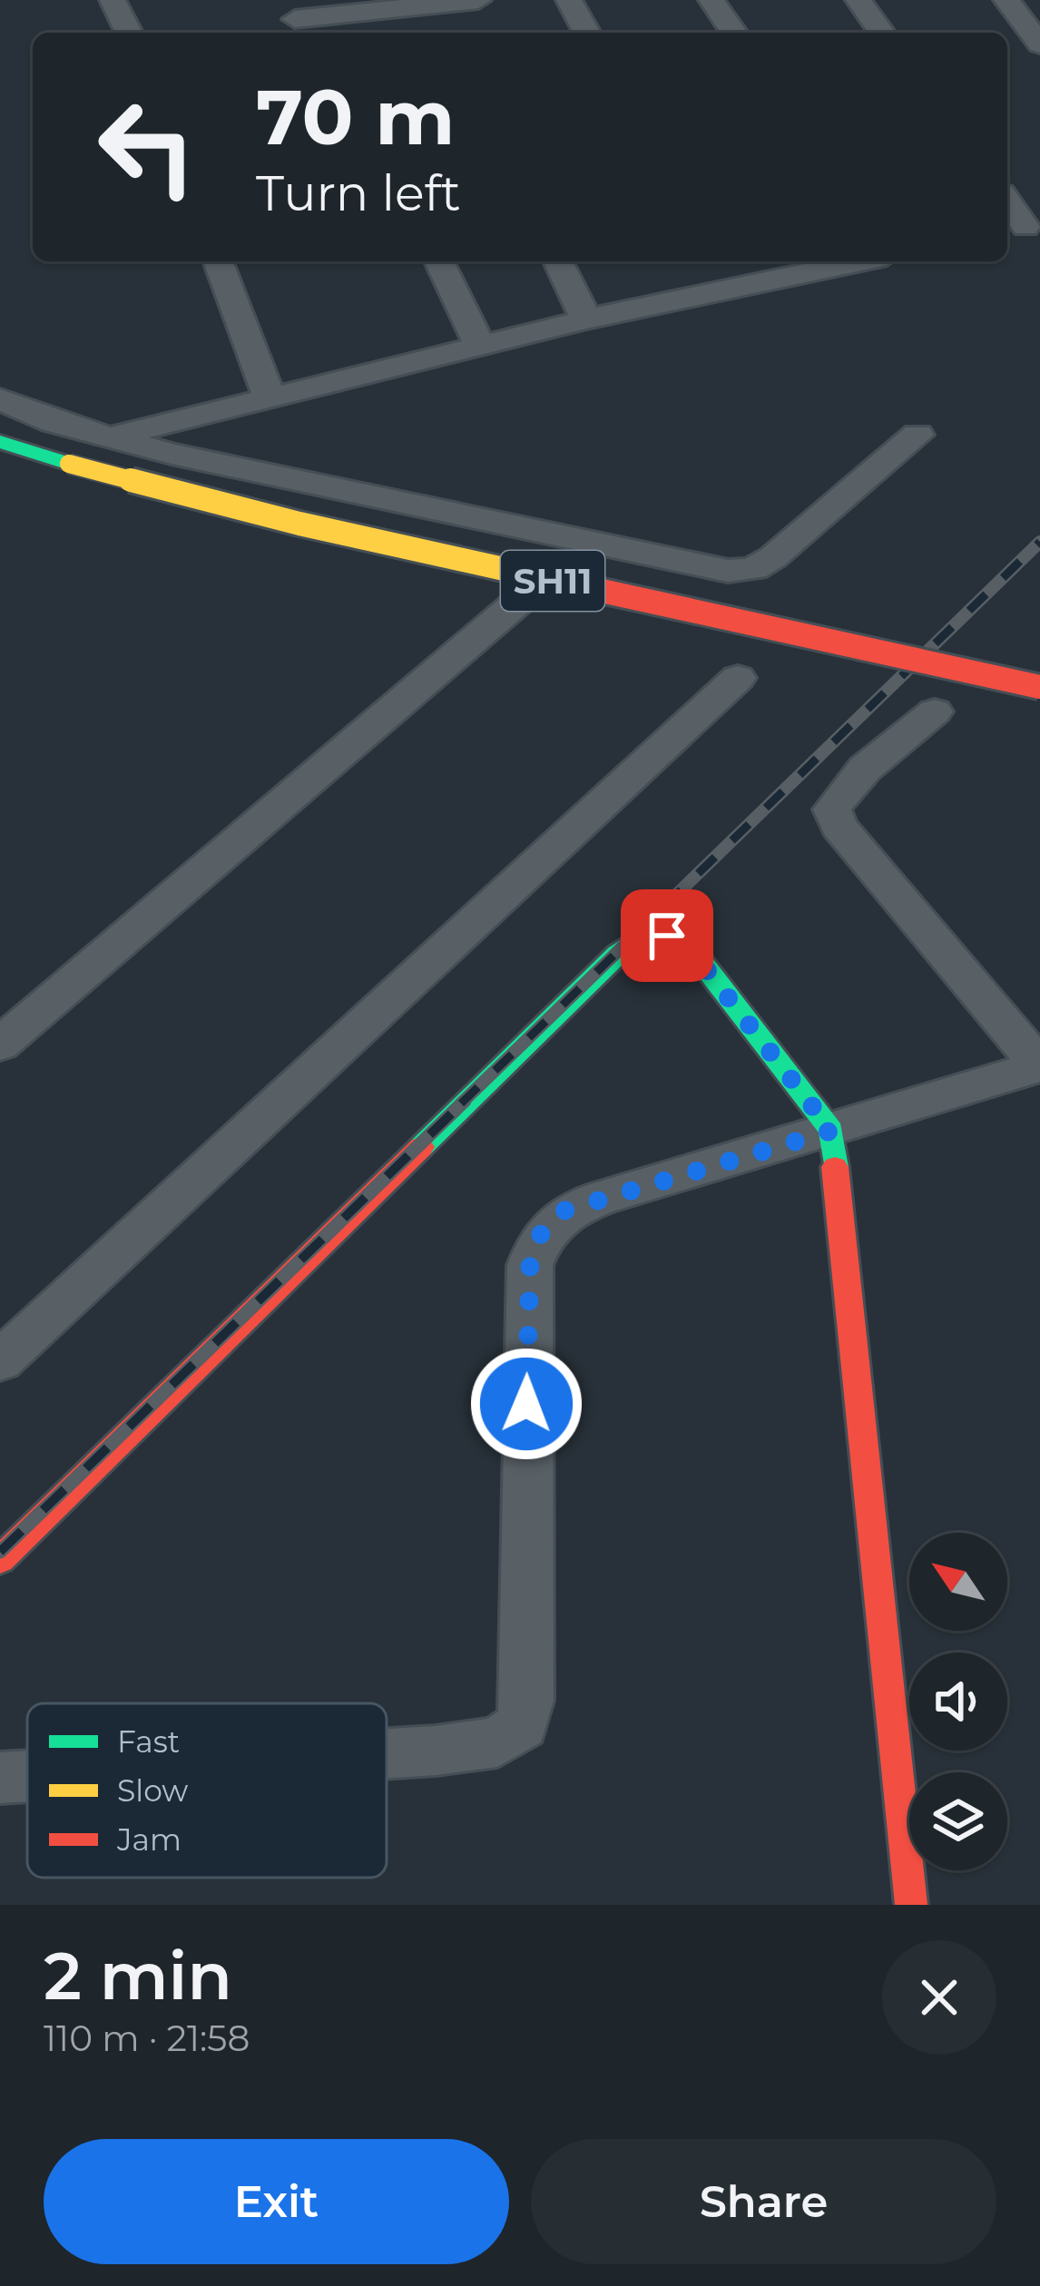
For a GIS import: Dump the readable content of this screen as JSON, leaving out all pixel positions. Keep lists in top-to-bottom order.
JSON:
{
  "streets": {
    "street": ["SH11"]
  },
  "legend": ["Fast", "Slow", "Jam"],
  "north": "top left",
  "page": {
    "turn": ["70 m", "Turn left"],
    "heading": ["2 min", "110 m · 21:58"],
    "buttons": ["Exit", "Share"]
  }
}
